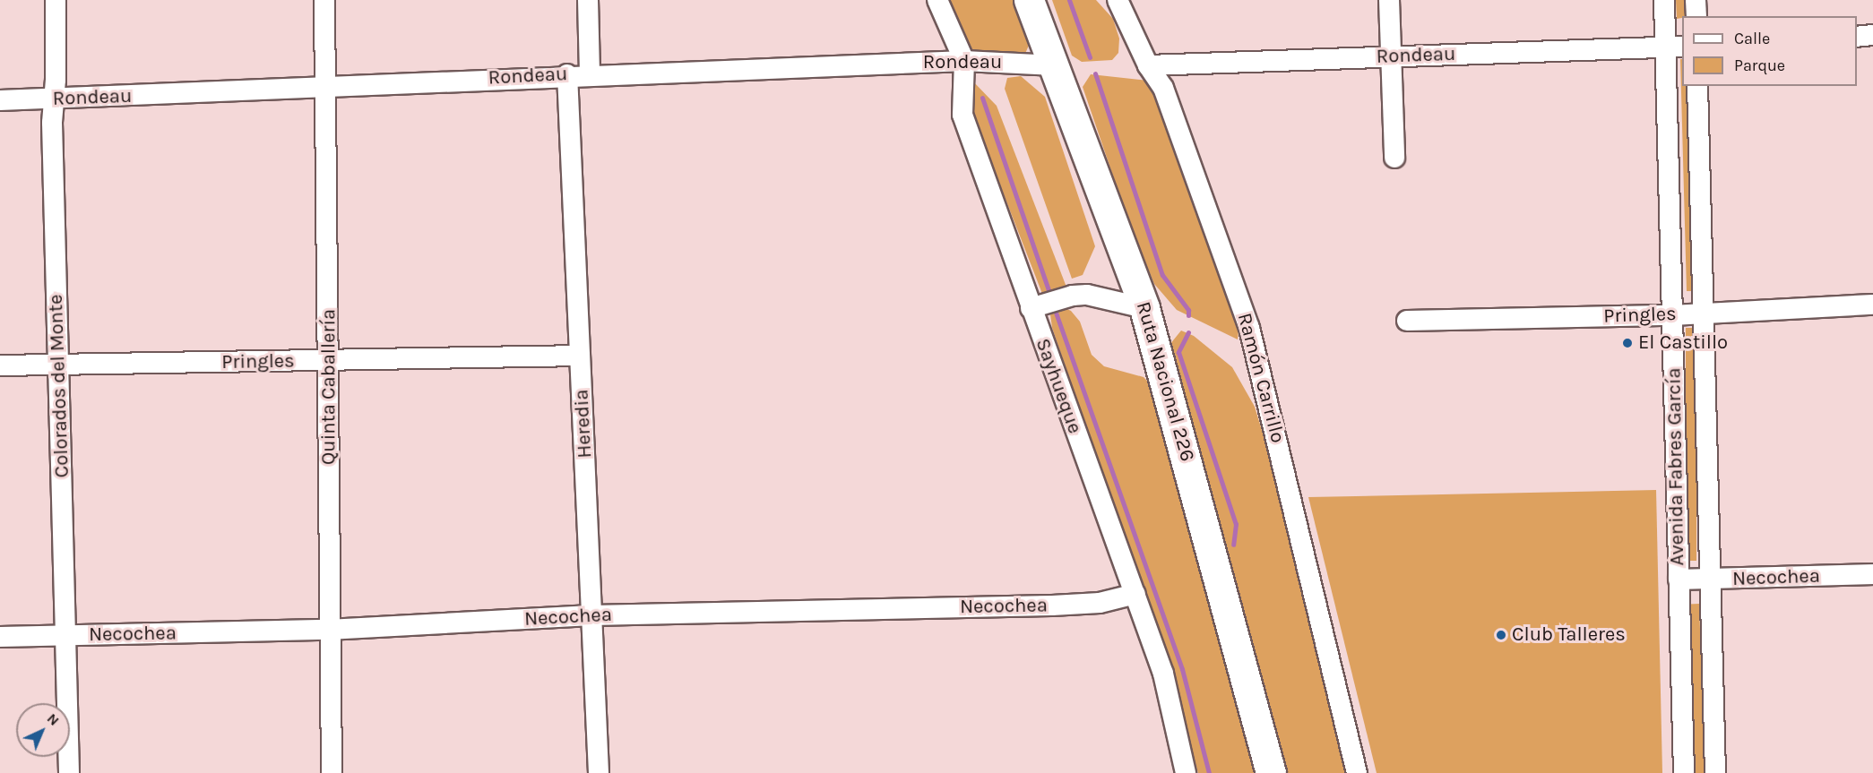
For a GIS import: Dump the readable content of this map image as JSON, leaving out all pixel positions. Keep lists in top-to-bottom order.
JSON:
{
  "streets": {
    "highway": ["Ruta Nacional 226"],
    "street": [
      "Rondeau",
      "Pringles",
      "Ramón Carrillo",
      "Colorados del Monte",
      "Sayhueque",
      "Quinta Caballería",
      "Heredia",
      "Avenida Fabres García",
      "Necochea"
    ]
  },
  "crossings": [
    ["Rondeau", "Ramón Carrillo"],
    ["Rondeau", "Ruta Nacional 226"],
    ["Rondeau", "Colorados del Monte"],
    ["Rondeau", "Sayhueque"],
    ["Rondeau", "Quinta Caballería"],
    ["Rondeau", "Heredia"],
    ["Rondeau", "Avenida Fabres García"],
    ["Pringles", "Colorados del Monte"],
    ["Pringles", "Quinta Caballería"],
    ["Pringles", "Heredia"],
    ["Pringles", "Avenida Fabres García"],
    ["Colorados del Monte", "Necochea"],
    ["Sayhueque", "Necochea"],
    ["Quinta Caballería", "Necochea"],
    ["Heredia", "Necochea"],
    ["Avenida Fabres García", "Necochea"]
  ],
  "places": ["El Castillo", "Club Talleres"],
  "legend": ["Calle", "Parque"],
  "north": "top right"
}
